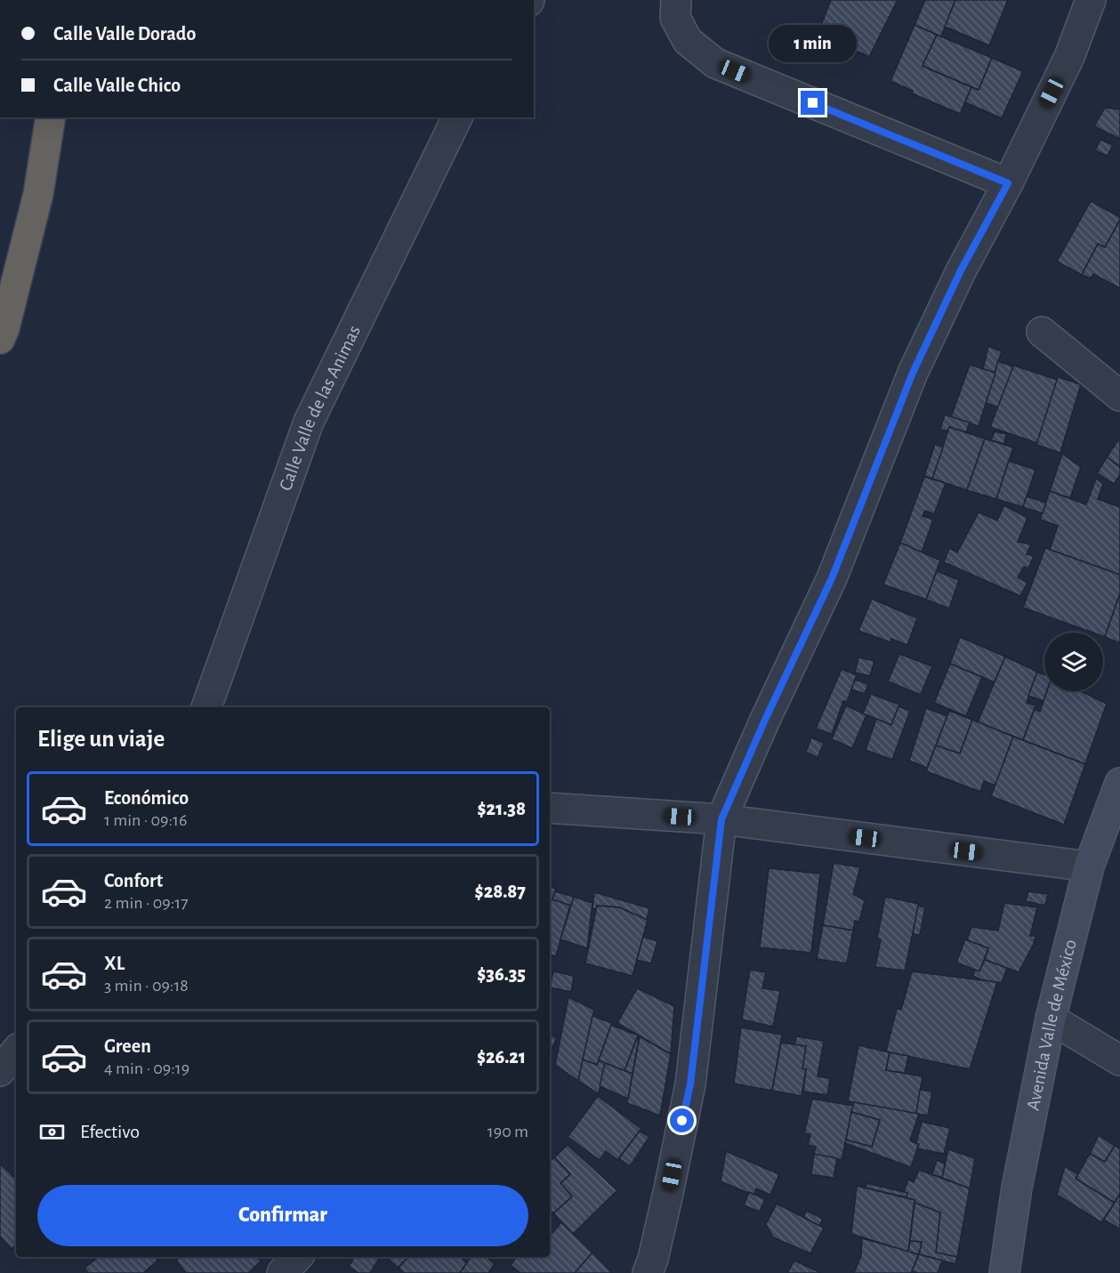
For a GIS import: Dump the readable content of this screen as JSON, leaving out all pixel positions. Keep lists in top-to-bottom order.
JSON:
{
  "streets": {
    "main road": ["Avenida Valle de México"],
    "street": ["Calle Valle de las Animas"]
  },
  "page": {
    "banner": ["Calle Valle Dorado", "Calle Valle Chico"],
    "bubble": "1 min",
    "heading": "Elige un viaje",
    "list": [
      {
        "name": "Económico",
        "note": "1 min · 09:16",
        "value": "$21.38"
      },
      {
        "name": "Confort",
        "note": "2 min · 09:17",
        "value": "$28.87"
      },
      {
        "name": "XL",
        "note": "3 min · 09:18",
        "value": "$36.35"
      },
      {
        "name": "Green",
        "note": "4 min · 09:19",
        "value": "$26.21"
      }
    ],
    "pay": ["Efectivo", "190 m"],
    "buttons": "Confirmar"
  }
}
